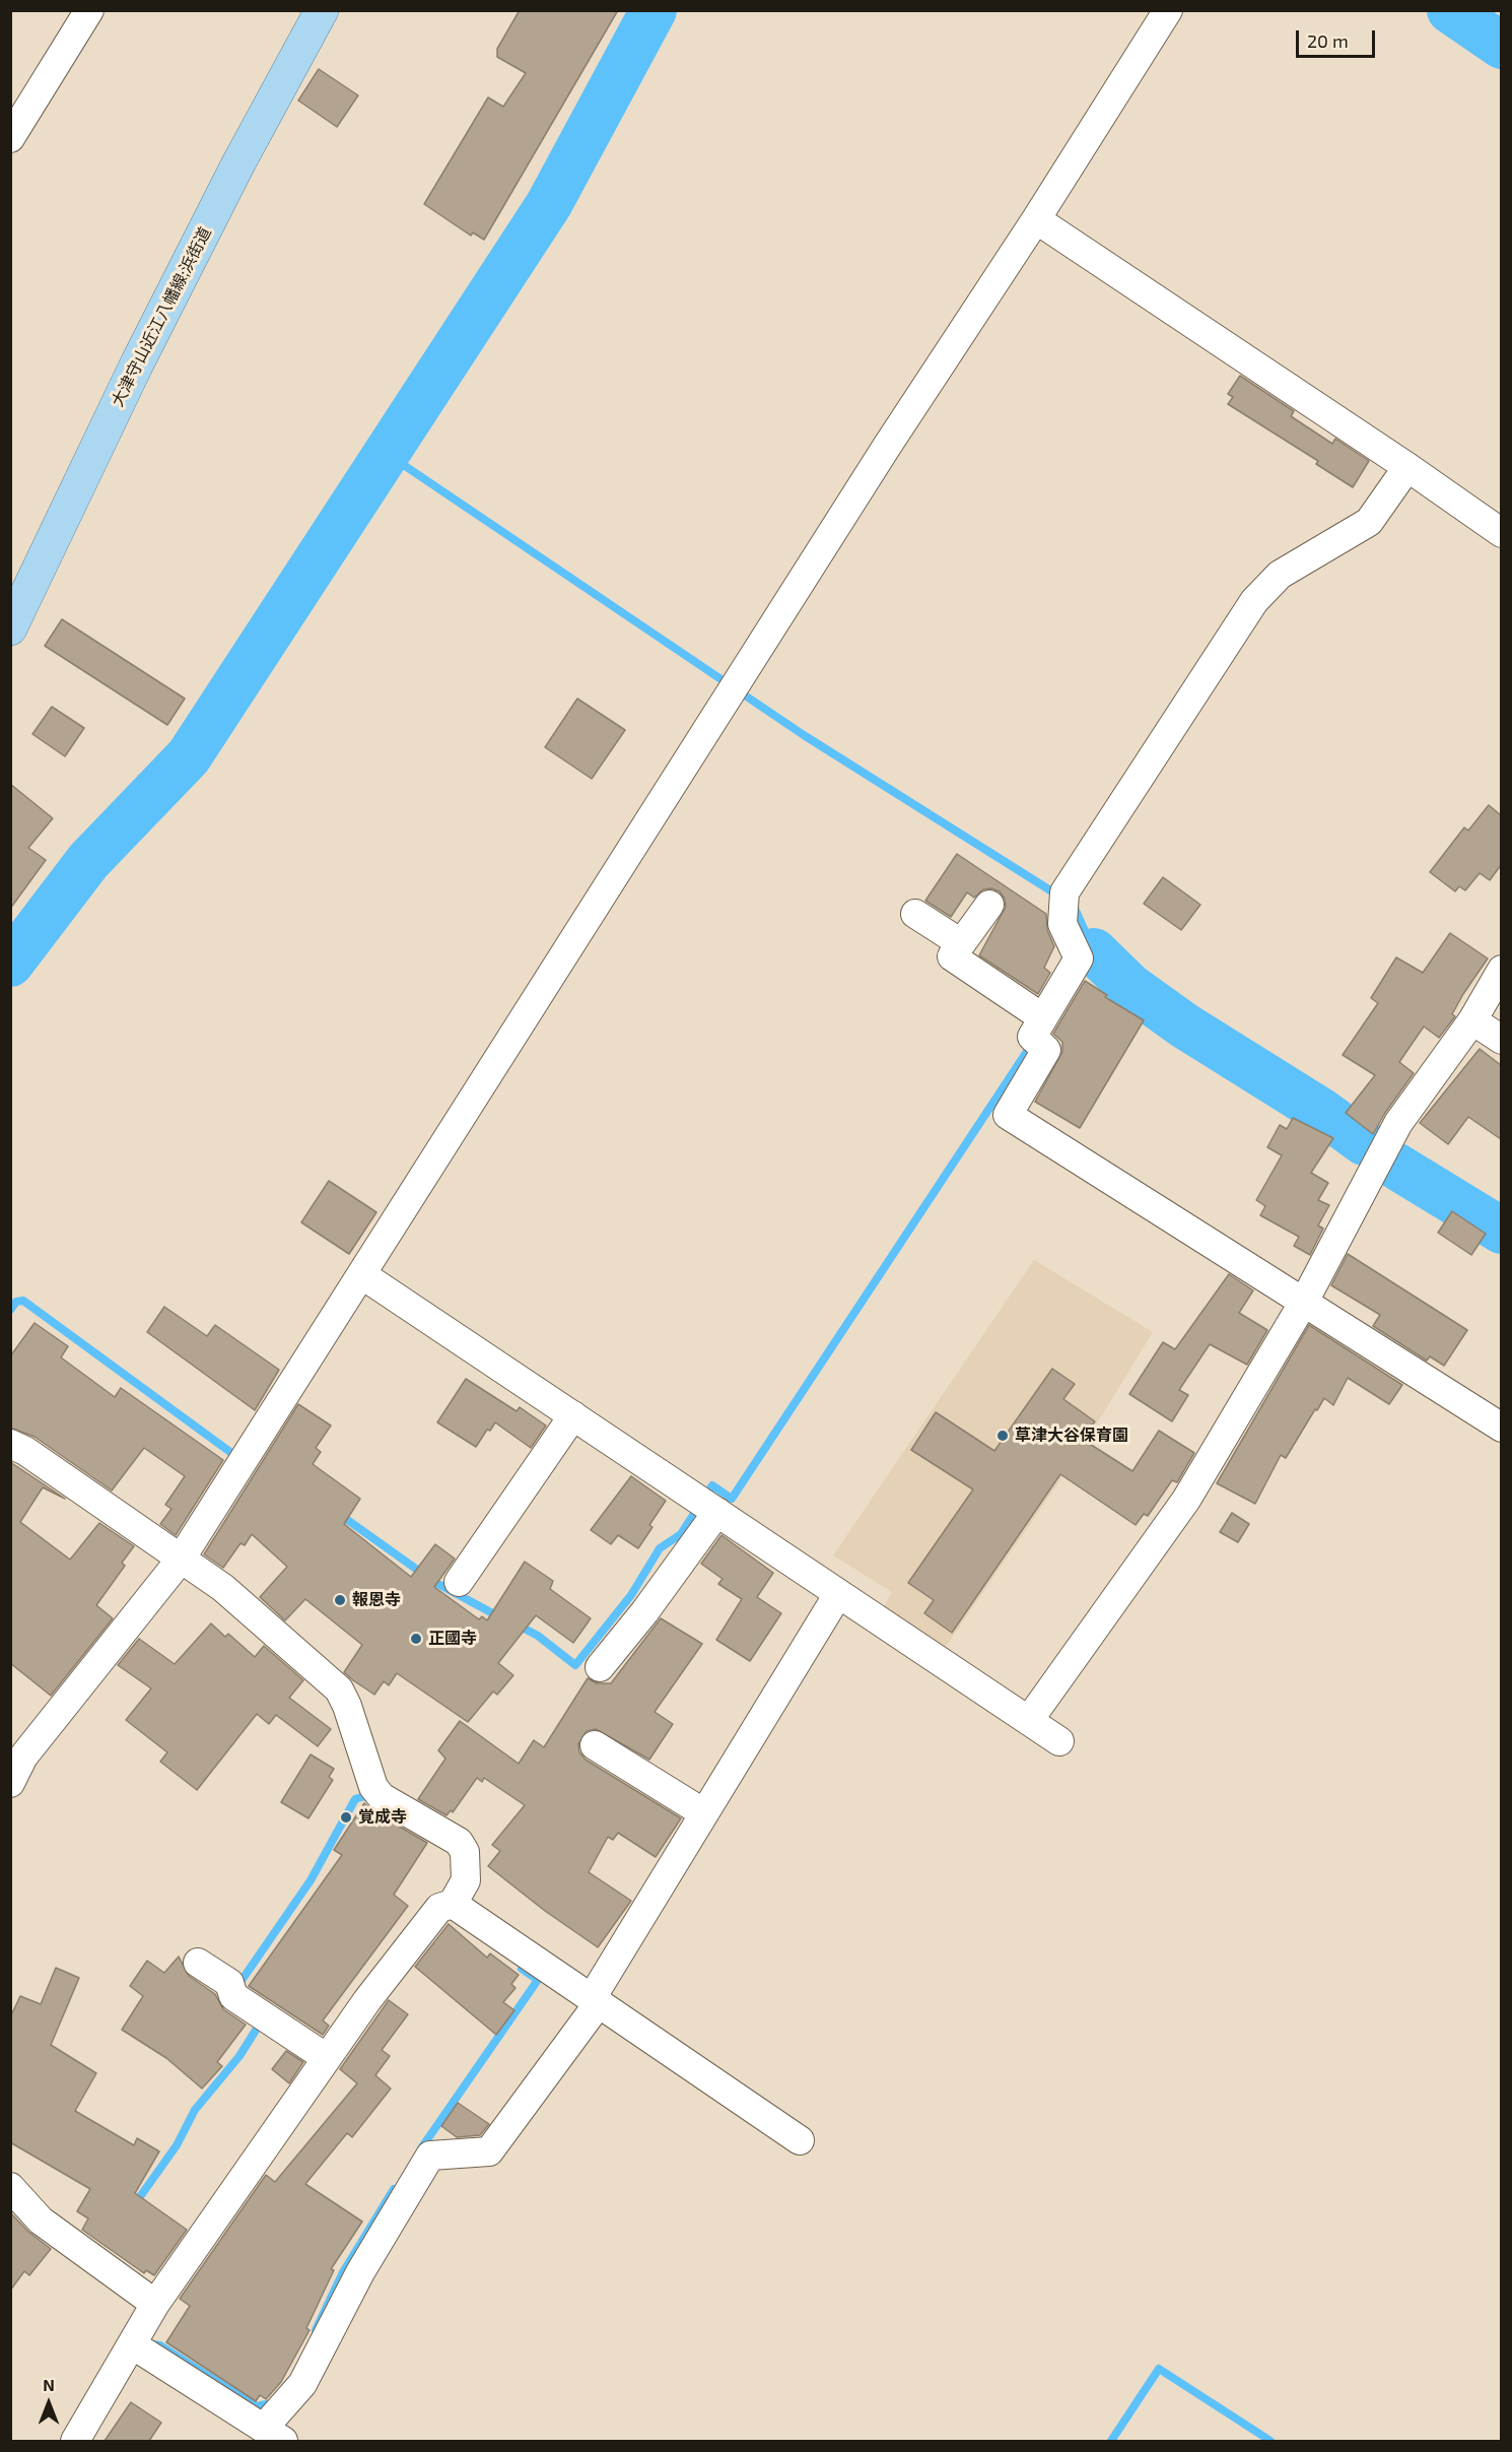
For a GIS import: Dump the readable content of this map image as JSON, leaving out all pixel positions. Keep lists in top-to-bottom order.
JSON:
{
  "streets": {
    "main road": ["大津守山近江八幡線;浜街道"]
  },
  "places": [
    "草津大谷保育園",
    "報恩寺",
    "正國寺",
    "覚成寺"
  ],
  "scale_bar": "20 m",
  "north": "top"
}
